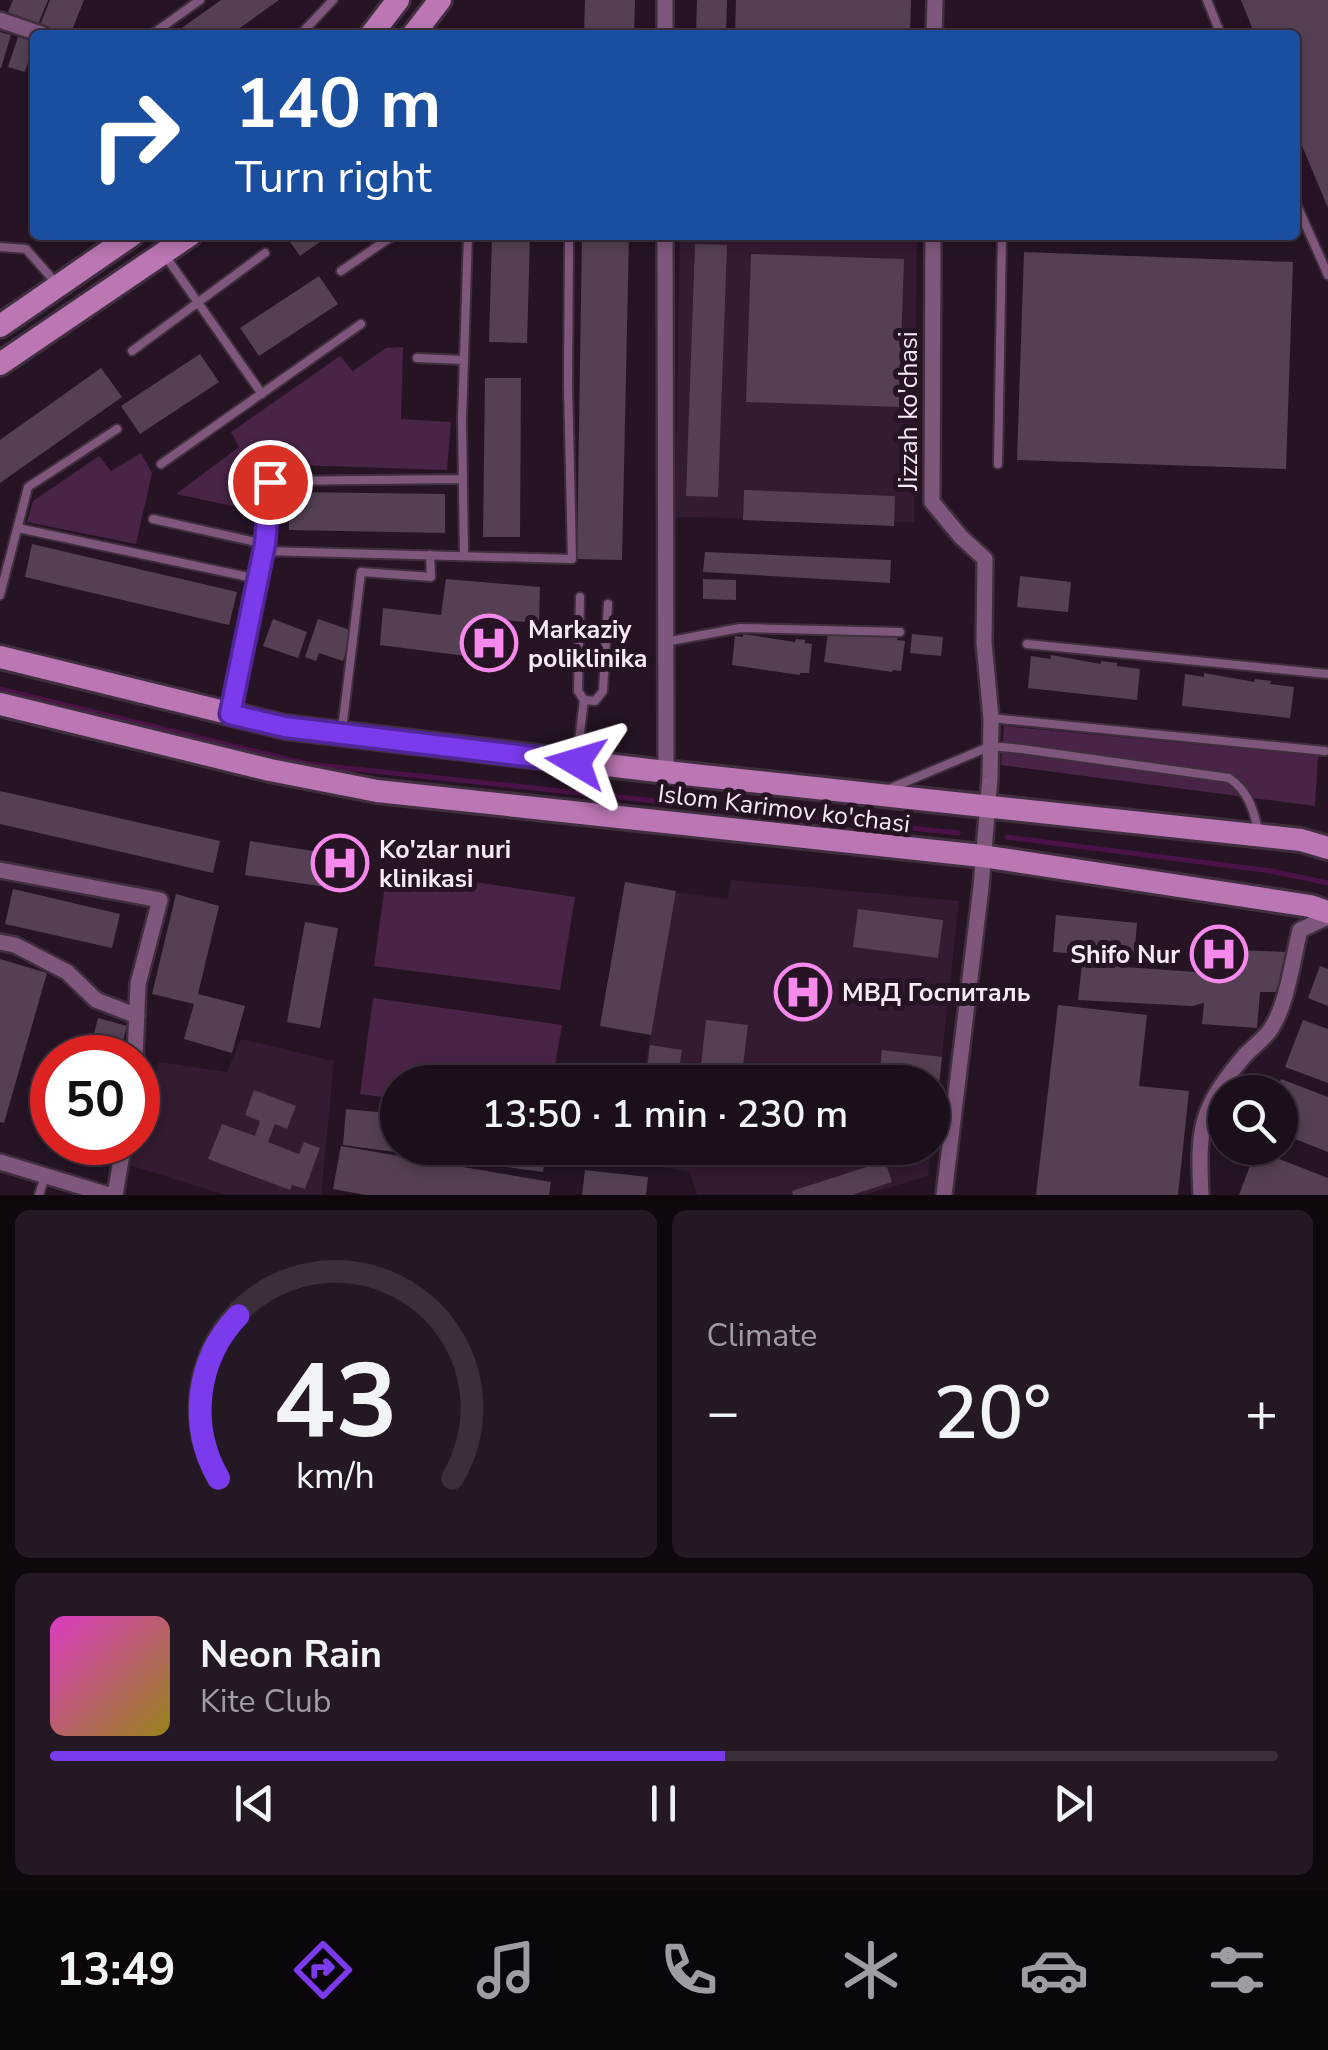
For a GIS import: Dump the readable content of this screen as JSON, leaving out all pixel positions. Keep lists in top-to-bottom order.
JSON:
{
  "streets": {
    "main road": ["Islom Karimov ko'chasi"],
    "street": ["Jizzah ko'chasi"]
  },
  "crossings": [
    ["Jizzah ko'chasi", "Islom Karimov ko'chasi"]
  ],
  "places": {
    "hospital": [
      "Markaziy poliklinika",
      "Ko'zlar nuri klinikasi",
      "Shifo Nur",
      "МВД Госпиталь"
    ]
  },
  "page": {
    "turn": ["140 m", "Turn right"],
    "limit": "50",
    "trip": "13:50 · 1 min · 230 m",
    "tile": "Climate",
    "heat": ["−", "20°", "+"],
    "song": ["Neon Rain", "Kite Club"],
    "tabs": "13:49",
    "gauge": ["43", "km/h"]
  }
}
